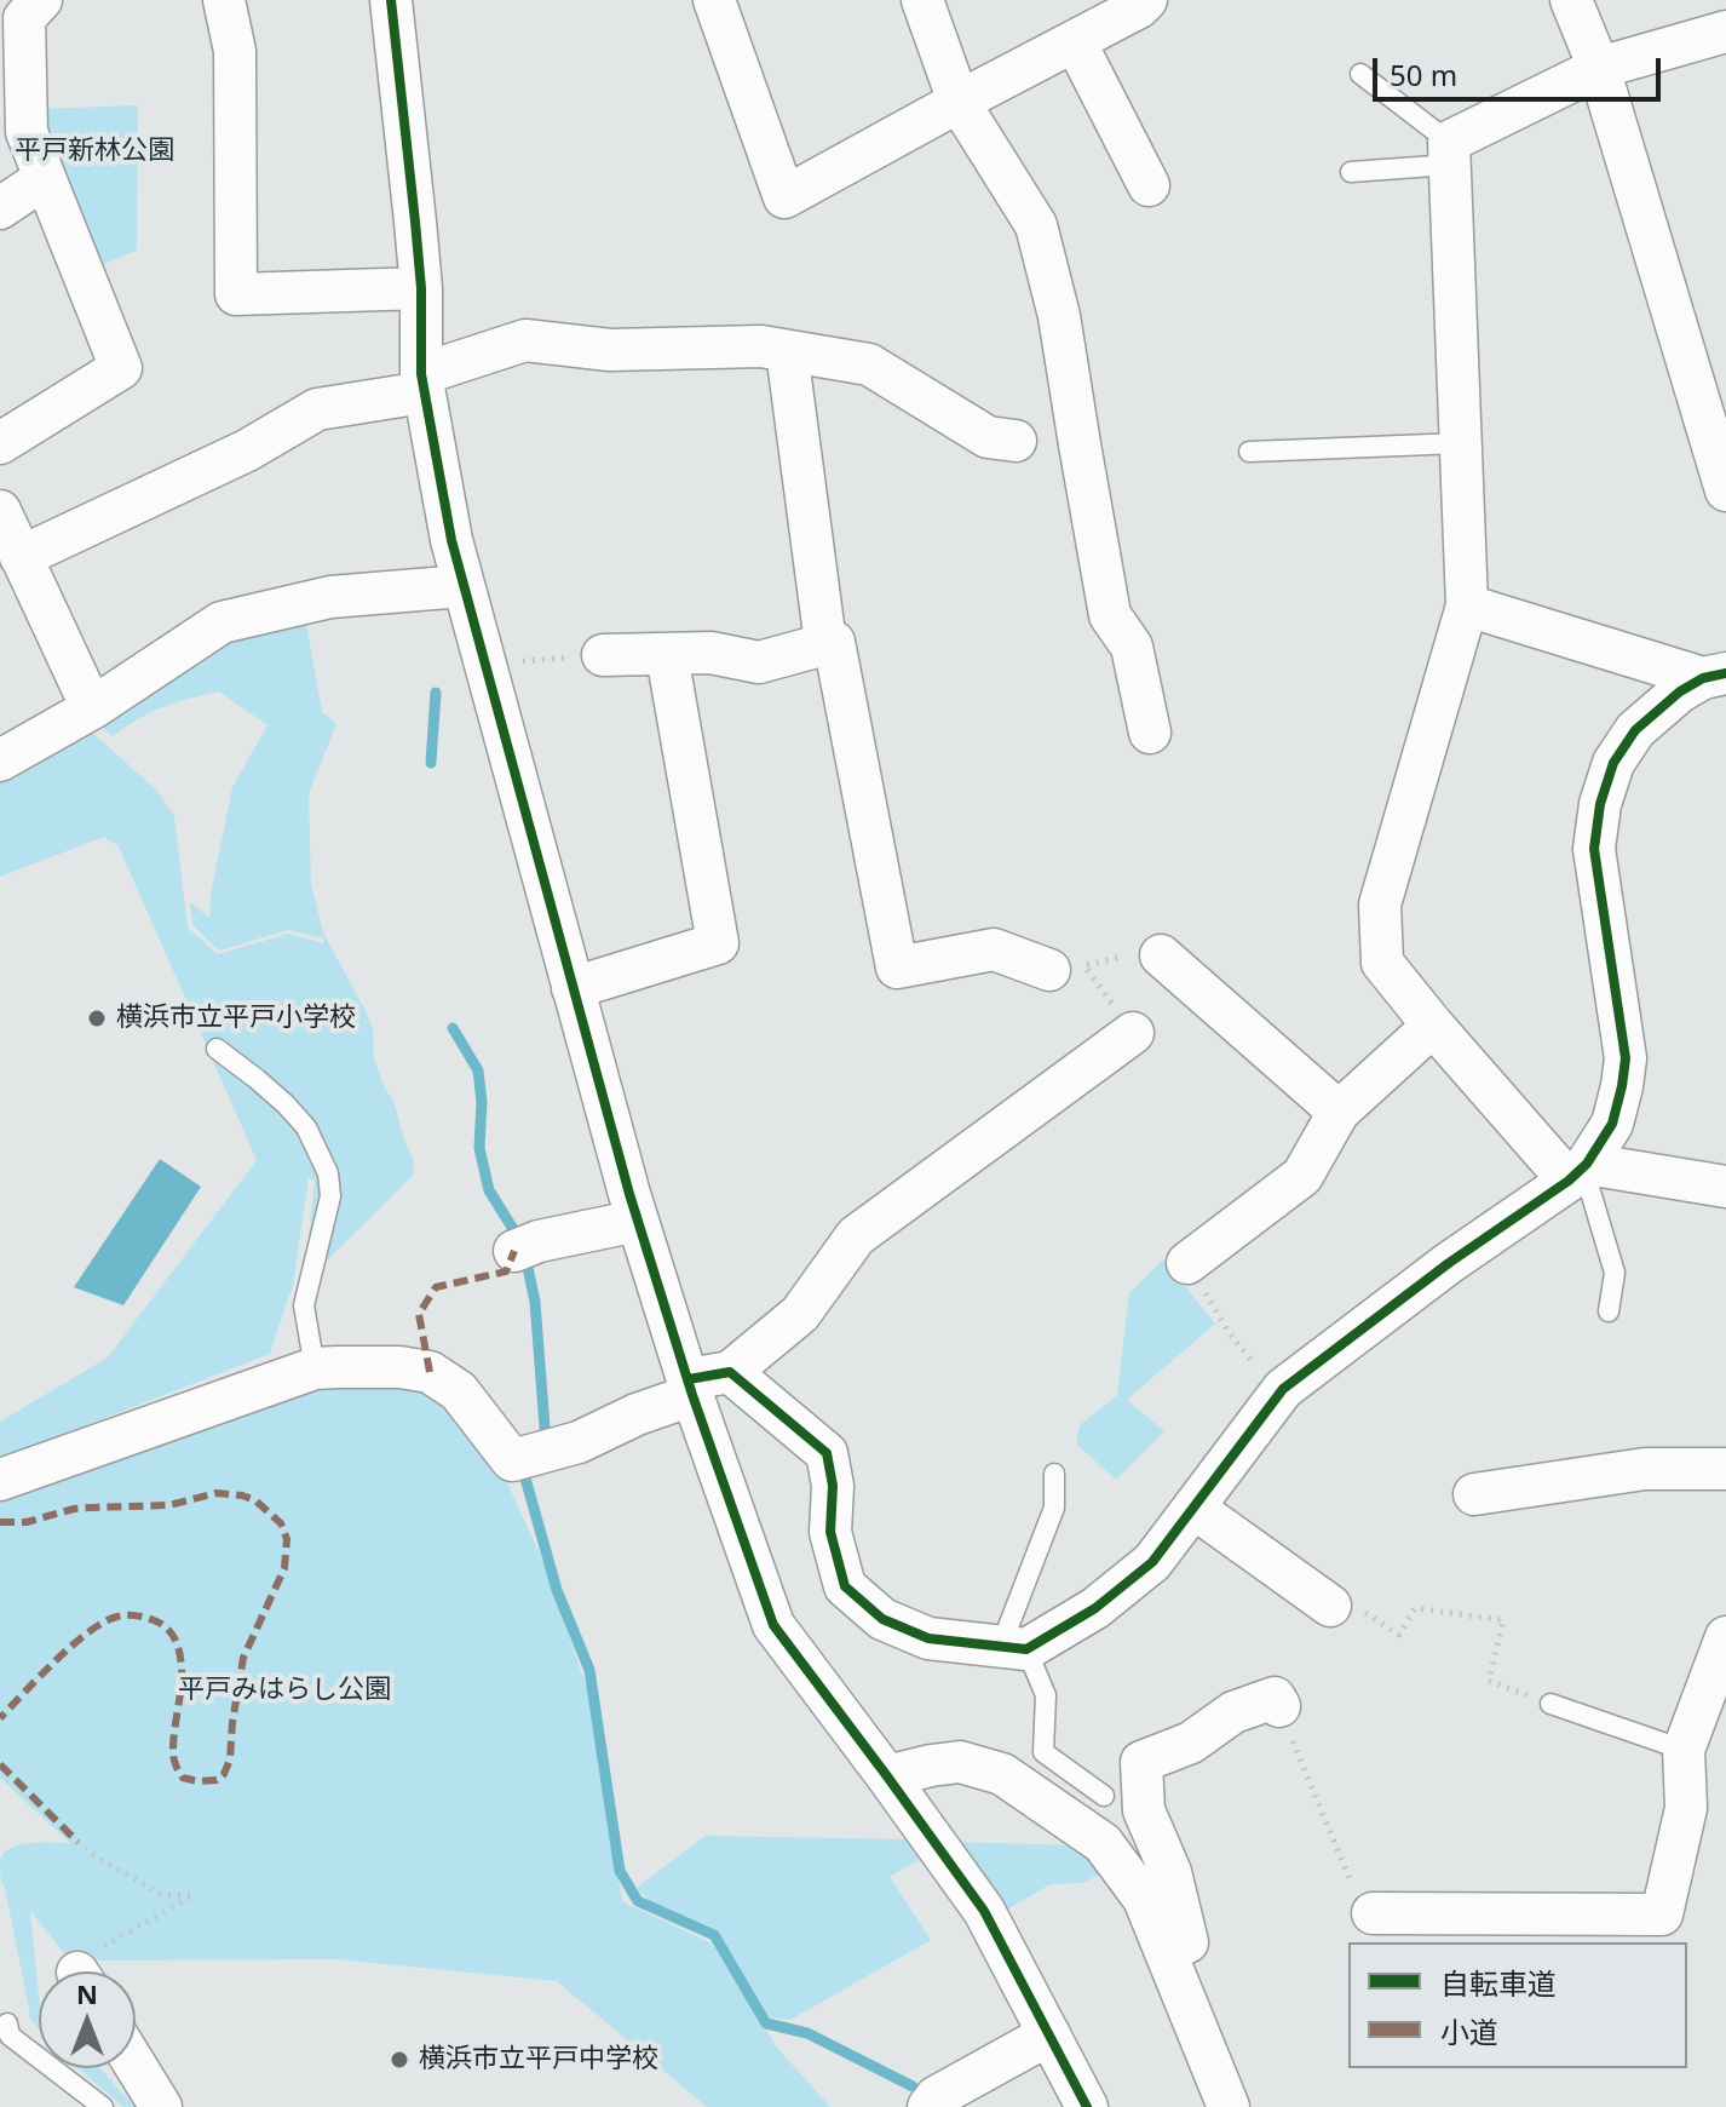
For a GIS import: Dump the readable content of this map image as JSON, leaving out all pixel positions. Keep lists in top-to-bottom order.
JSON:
{
  "parks": ["平戸新林公園", "平戸みはらし公園"],
  "places": ["横浜市立平戸小学校", "横浜市立平戸中学校"],
  "legend": ["自転車道", "小道"],
  "scale_bar": "50 m",
  "north": "top"
}
